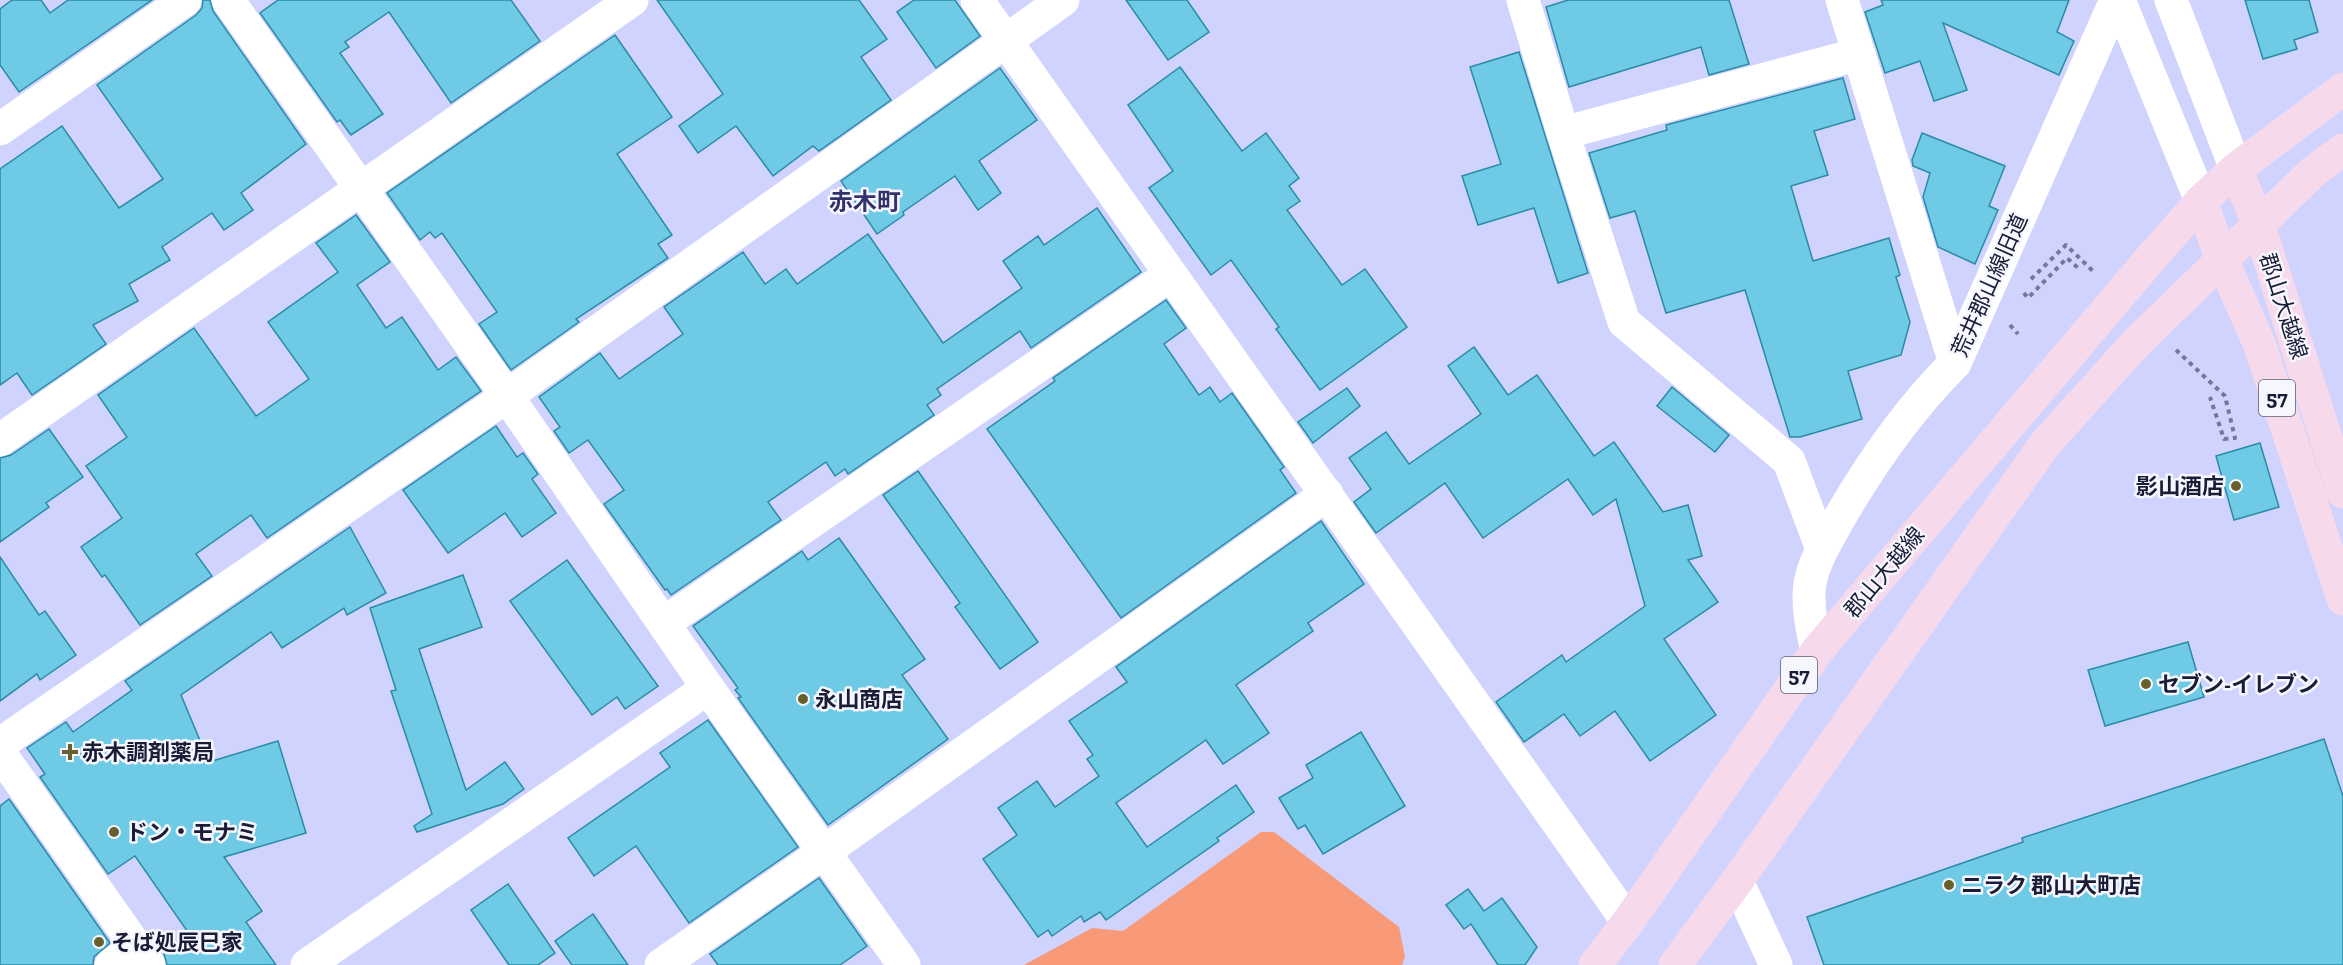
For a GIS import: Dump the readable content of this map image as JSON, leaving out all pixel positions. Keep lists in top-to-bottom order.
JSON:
{
  "streets": {
    "main road": ["郡山大越線", "57"],
    "street": ["荒井郡山線旧道"]
  },
  "crossings": [
    ["荒井郡山線旧道", "郡山大越線"]
  ],
  "districts": ["赤木町"],
  "places": {
    "other": [
      "影山酒店",
      "セブン-イレブン",
      "永山商店",
      "ドン・モナミ",
      "ニラク 郡山大町店",
      "そば処辰巳家"
    ],
    "health": ["赤木調剤薬局"]
  }
}
